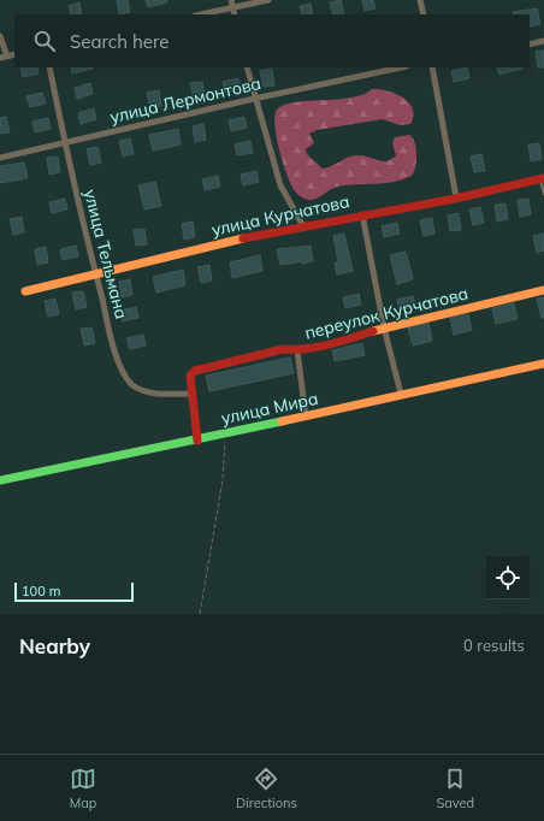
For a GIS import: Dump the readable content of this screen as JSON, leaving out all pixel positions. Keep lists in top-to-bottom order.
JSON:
{
  "streets": {
    "street": [
      "улица Лермонтова",
      "улица Курчатова",
      "улица Тельмана",
      "переулок Курчатова",
      "улица Мира"
    ]
  },
  "crossings": [
    ["улица Лермонтова", "улица Тельмана"],
    ["улица Курчатова", "улица Тельмана"],
    ["улица Тельмана", "переулок Курчатова"],
    ["переулок Курчатова", "улица Мира"]
  ],
  "scale_bar": "100 m",
  "page": {
    "search": "Search here",
    "scale": "100 m",
    "heading": ["Nearby", "0 results"],
    "nav": ["Map", "Directions", "Saved"]
  }
}
